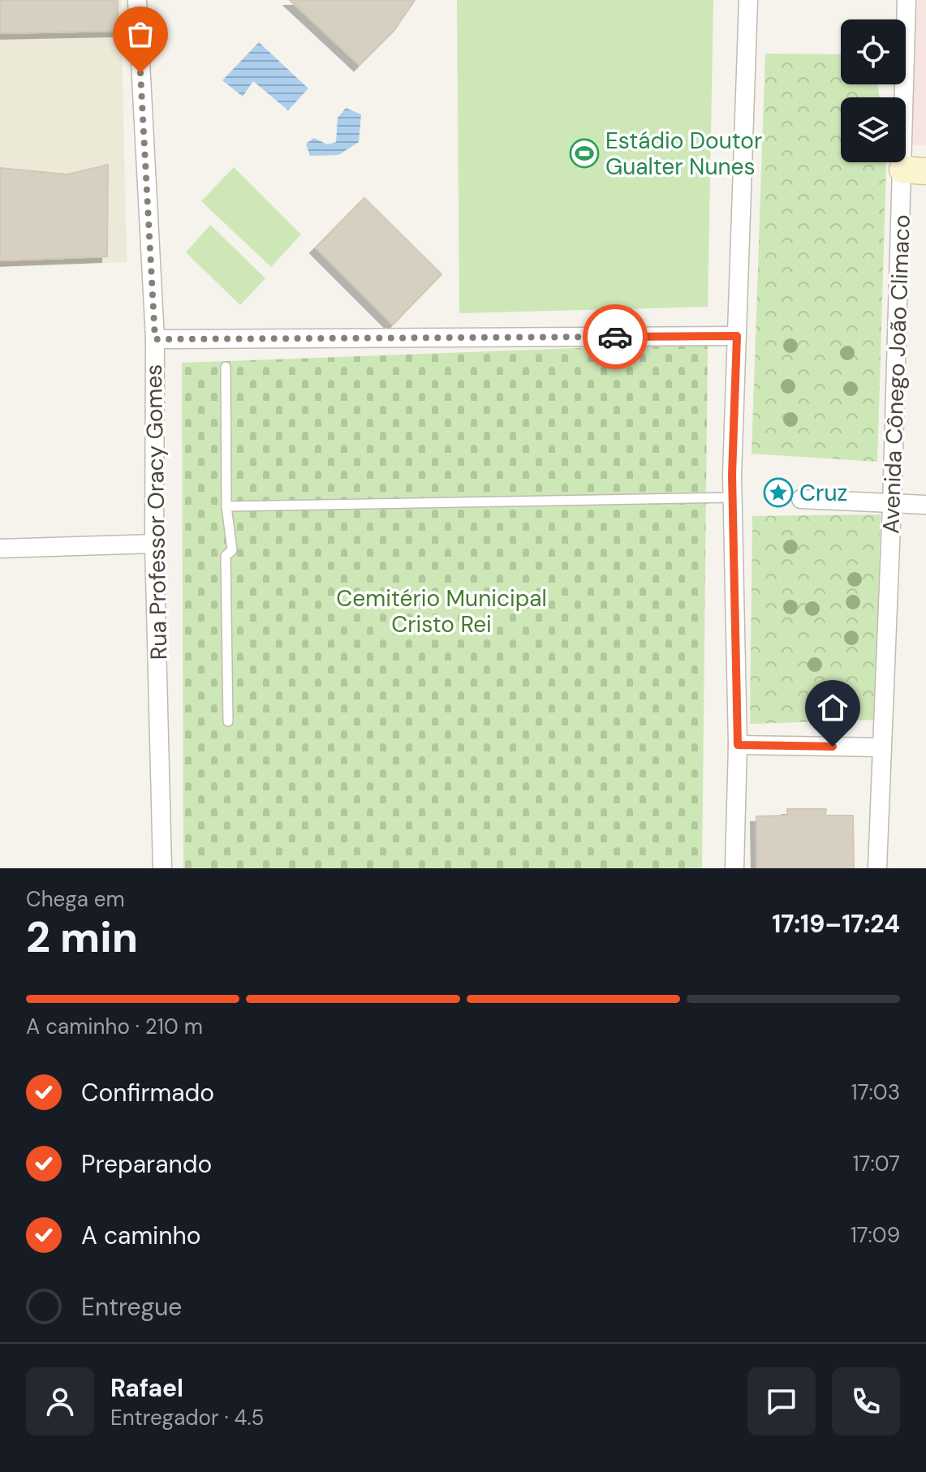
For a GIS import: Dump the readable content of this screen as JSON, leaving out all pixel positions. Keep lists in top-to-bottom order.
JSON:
{
  "streets": {
    "street": ["Avenida Cônego João Climaco", "Rua Professor Oracy Gomes"]
  },
  "parks": ["Cemitério Municipal Cristo Rei"],
  "places": {
    "sports": ["Estádio Doutor Gualter Nunes"],
    "place": ["Cruz"]
  },
  "page": {
    "heading": ["2 min", "Chega em", "17:19–17:24"],
    "panel": ["Rafael", "Entregador · 4.5"],
    "bar": "A caminho · 210 m",
    "list": [
      ["Confirmado", "17:03"],
      ["Preparando", "17:07"],
      ["A caminho", "17:09"],
      "Entregue"
    ]
  }
}
